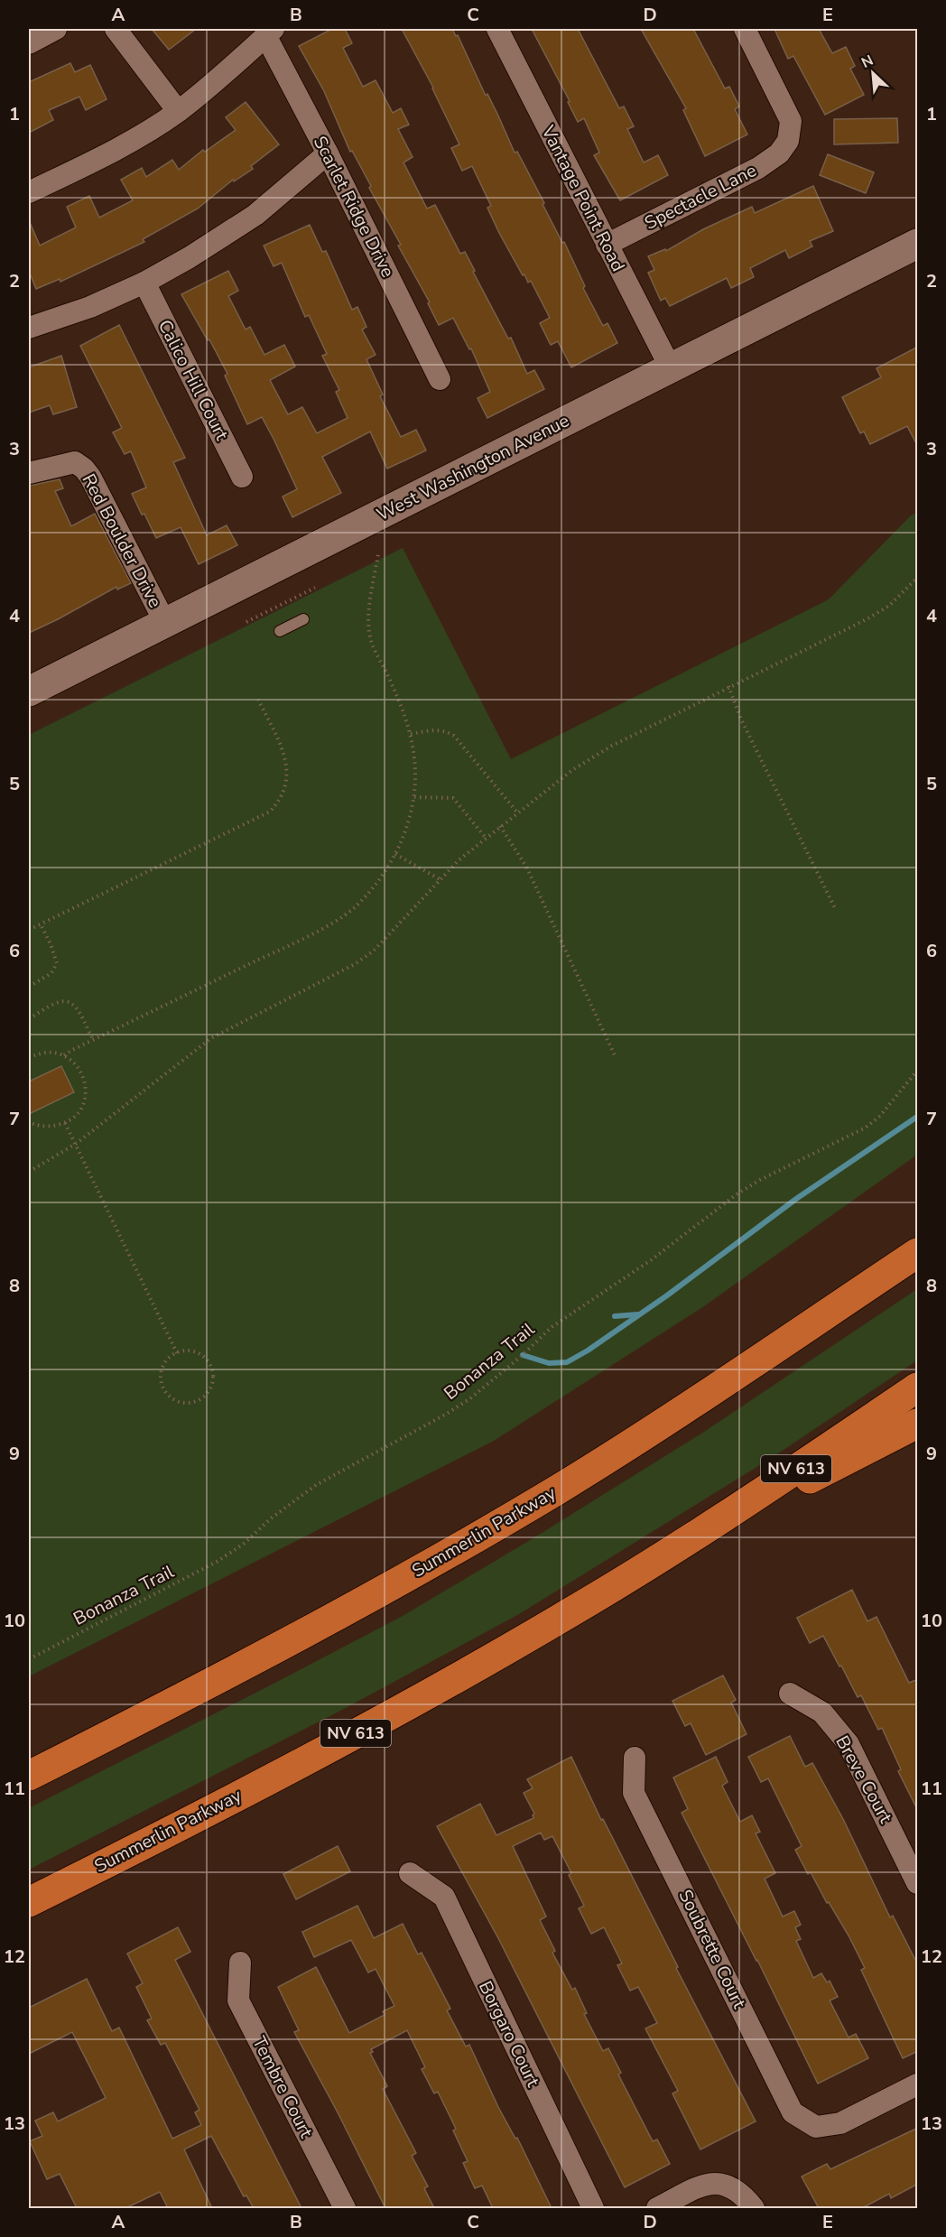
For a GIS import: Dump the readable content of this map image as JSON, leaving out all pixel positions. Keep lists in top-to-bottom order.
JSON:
{
  "streets": {
    "highway": ["NV 613", "Summerlin Parkway"],
    "main road": ["West Washington Avenue"],
    "street": [
      "Spectacle Lane",
      "Vantage Point Road",
      "Scarlet Ridge Drive",
      "Calico Hill Court",
      "Red Boulder Drive",
      "Breve Court",
      "Soubrette Court",
      "Borgaro Court",
      "Tembre Court"
    ],
    "path": ["Bonanza Trail"]
  },
  "crossings": [
    ["Spectacle Lane", "Vantage Point Road"],
    ["Vantage Point Road", "West Washington Avenue"],
    ["West Washington Avenue", "Red Boulder Drive"]
  ],
  "north": "top left",
  "grid": {
    "columns": [
      "A",
      "B",
      "C",
      "D",
      "E"
    ],
    "rows": [
      "1",
      "2",
      "3",
      "4",
      "5",
      "6",
      "7",
      "8",
      "9",
      "10",
      "11",
      "12",
      "13"
    ]
  }
}
